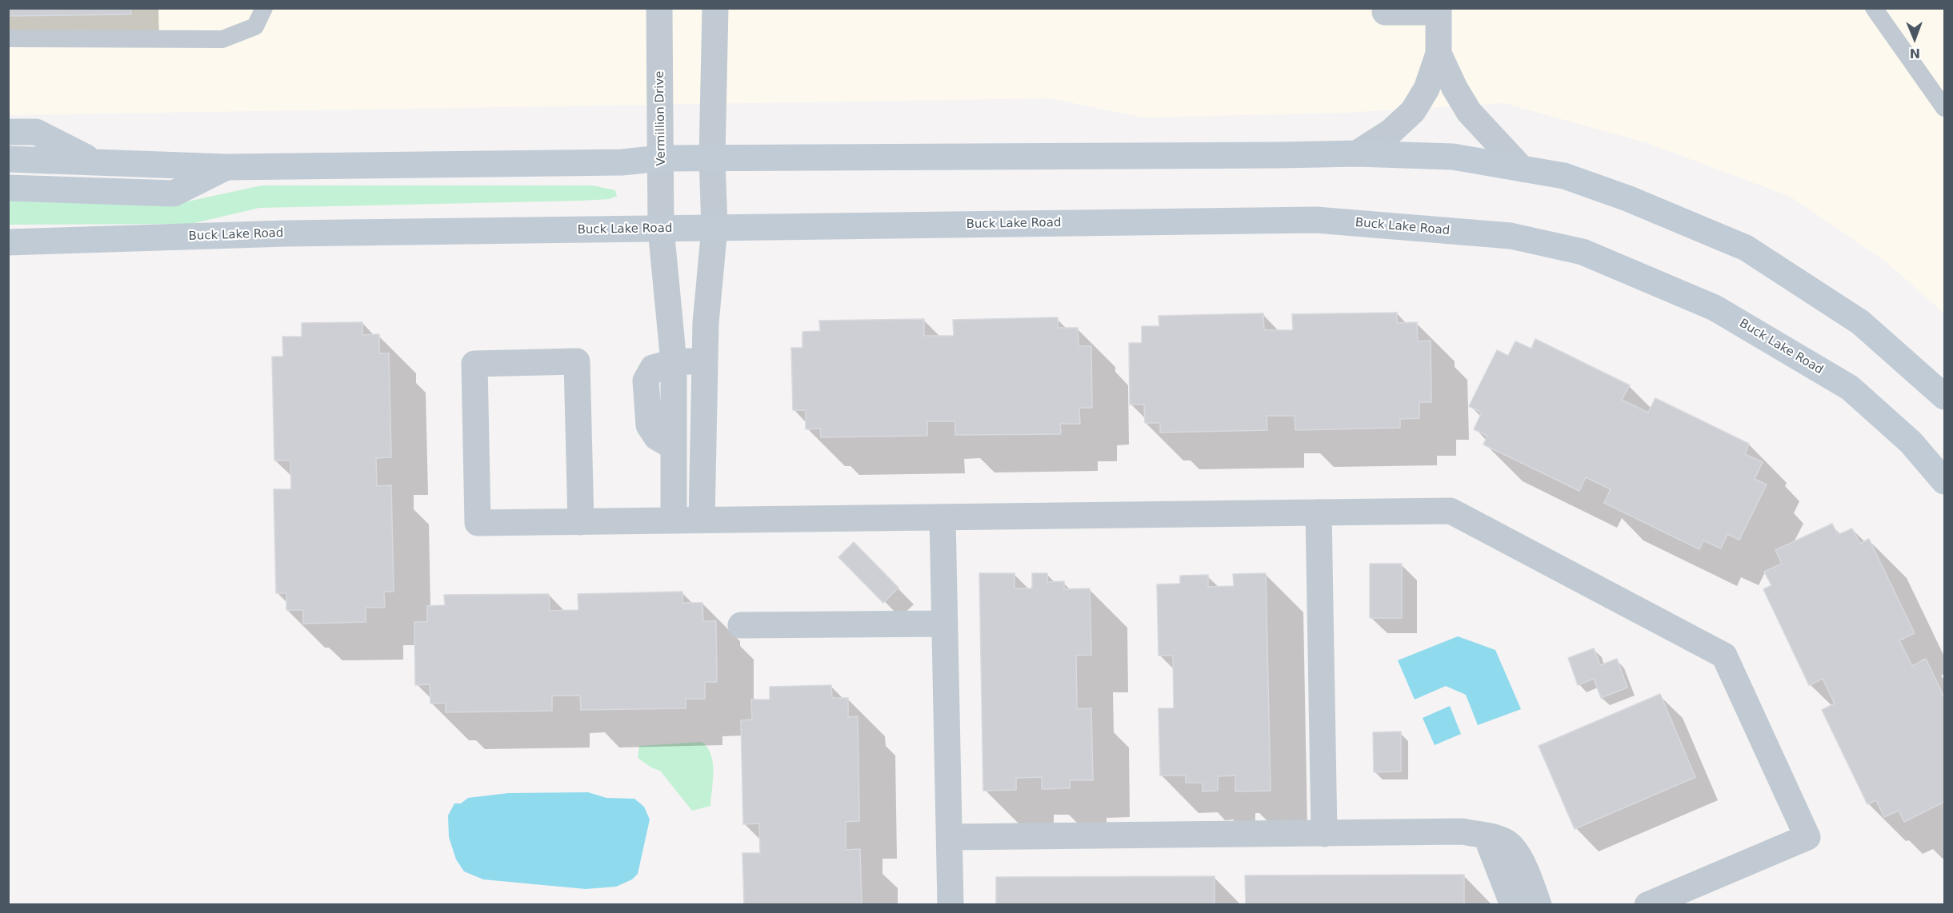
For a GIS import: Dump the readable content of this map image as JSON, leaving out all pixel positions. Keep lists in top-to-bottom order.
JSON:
{
  "streets": {
    "main road": ["Buck Lake Road"],
    "street": ["Vermillion Drive"]
  },
  "crossings": [
    ["Vermillion Drive", "Buck Lake Road"]
  ],
  "north": "bottom"
}
